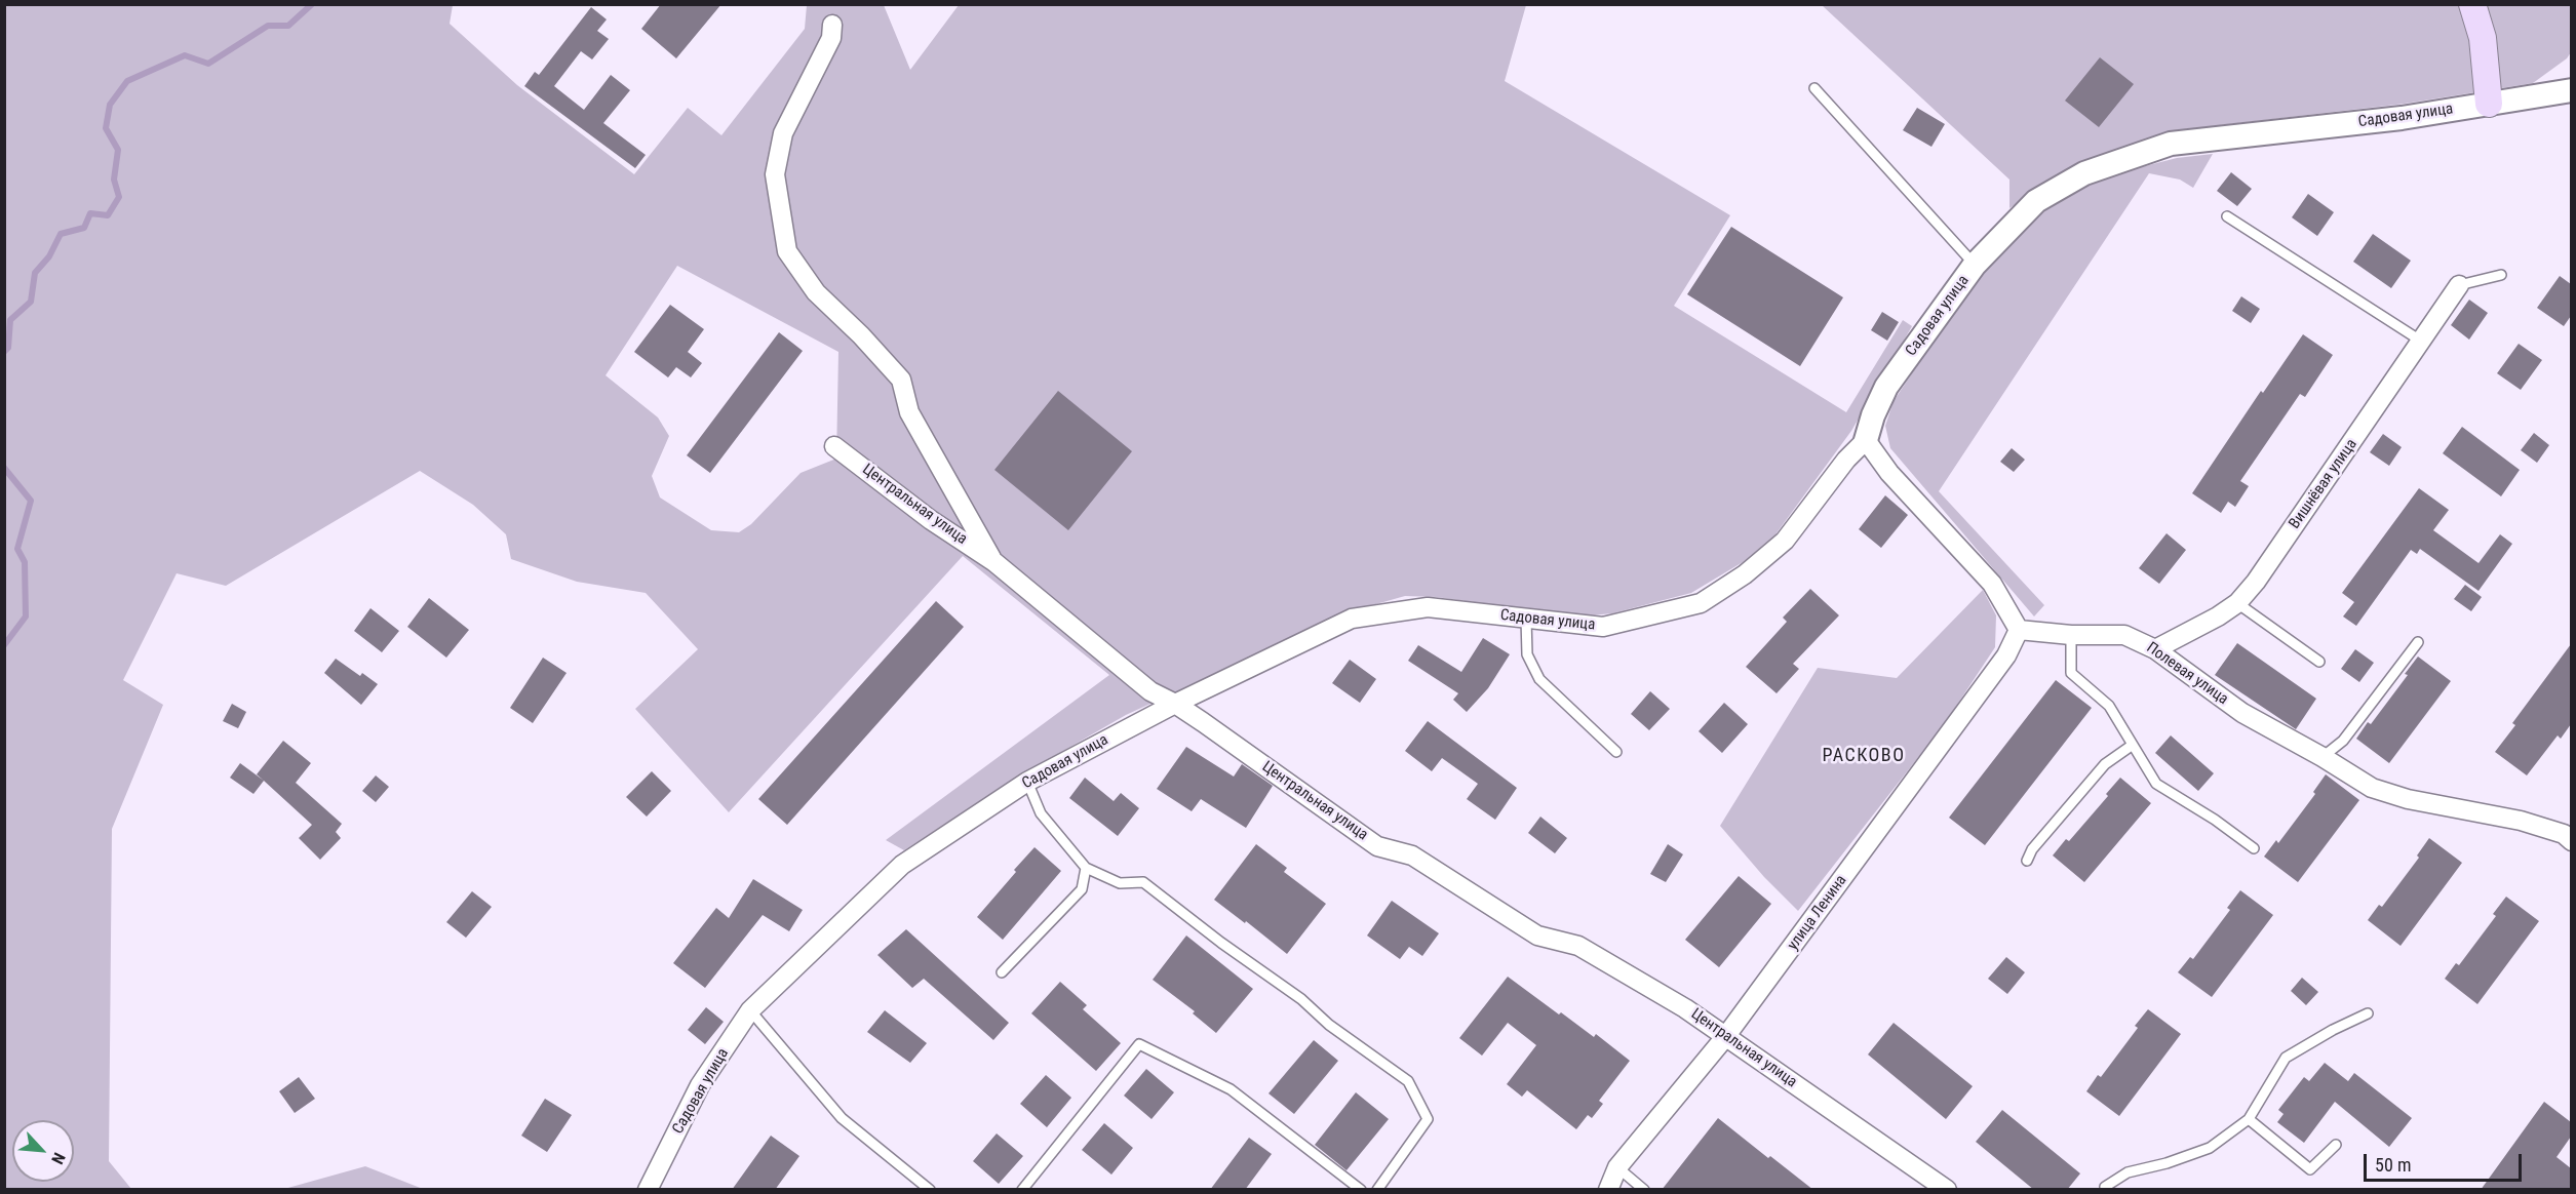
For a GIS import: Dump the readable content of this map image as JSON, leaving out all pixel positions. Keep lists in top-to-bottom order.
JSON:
{
  "streets": {
    "street": [
      "Садовая улица",
      "Вишнёвая улица",
      "Центральная улица",
      "Полевая улица",
      "улица Ленина"
    ]
  },
  "crossings": [
    ["Садовая улица", "Центральная улица"],
    ["Вишнёвая улица", "Полевая улица"],
    ["Центральная улица", "улица Ленина"],
    ["Полевая улица", "улица Ленина"]
  ],
  "districts": ["РАСКОВО"],
  "scale_bar": "50 m",
  "north": "bottom right"
}
